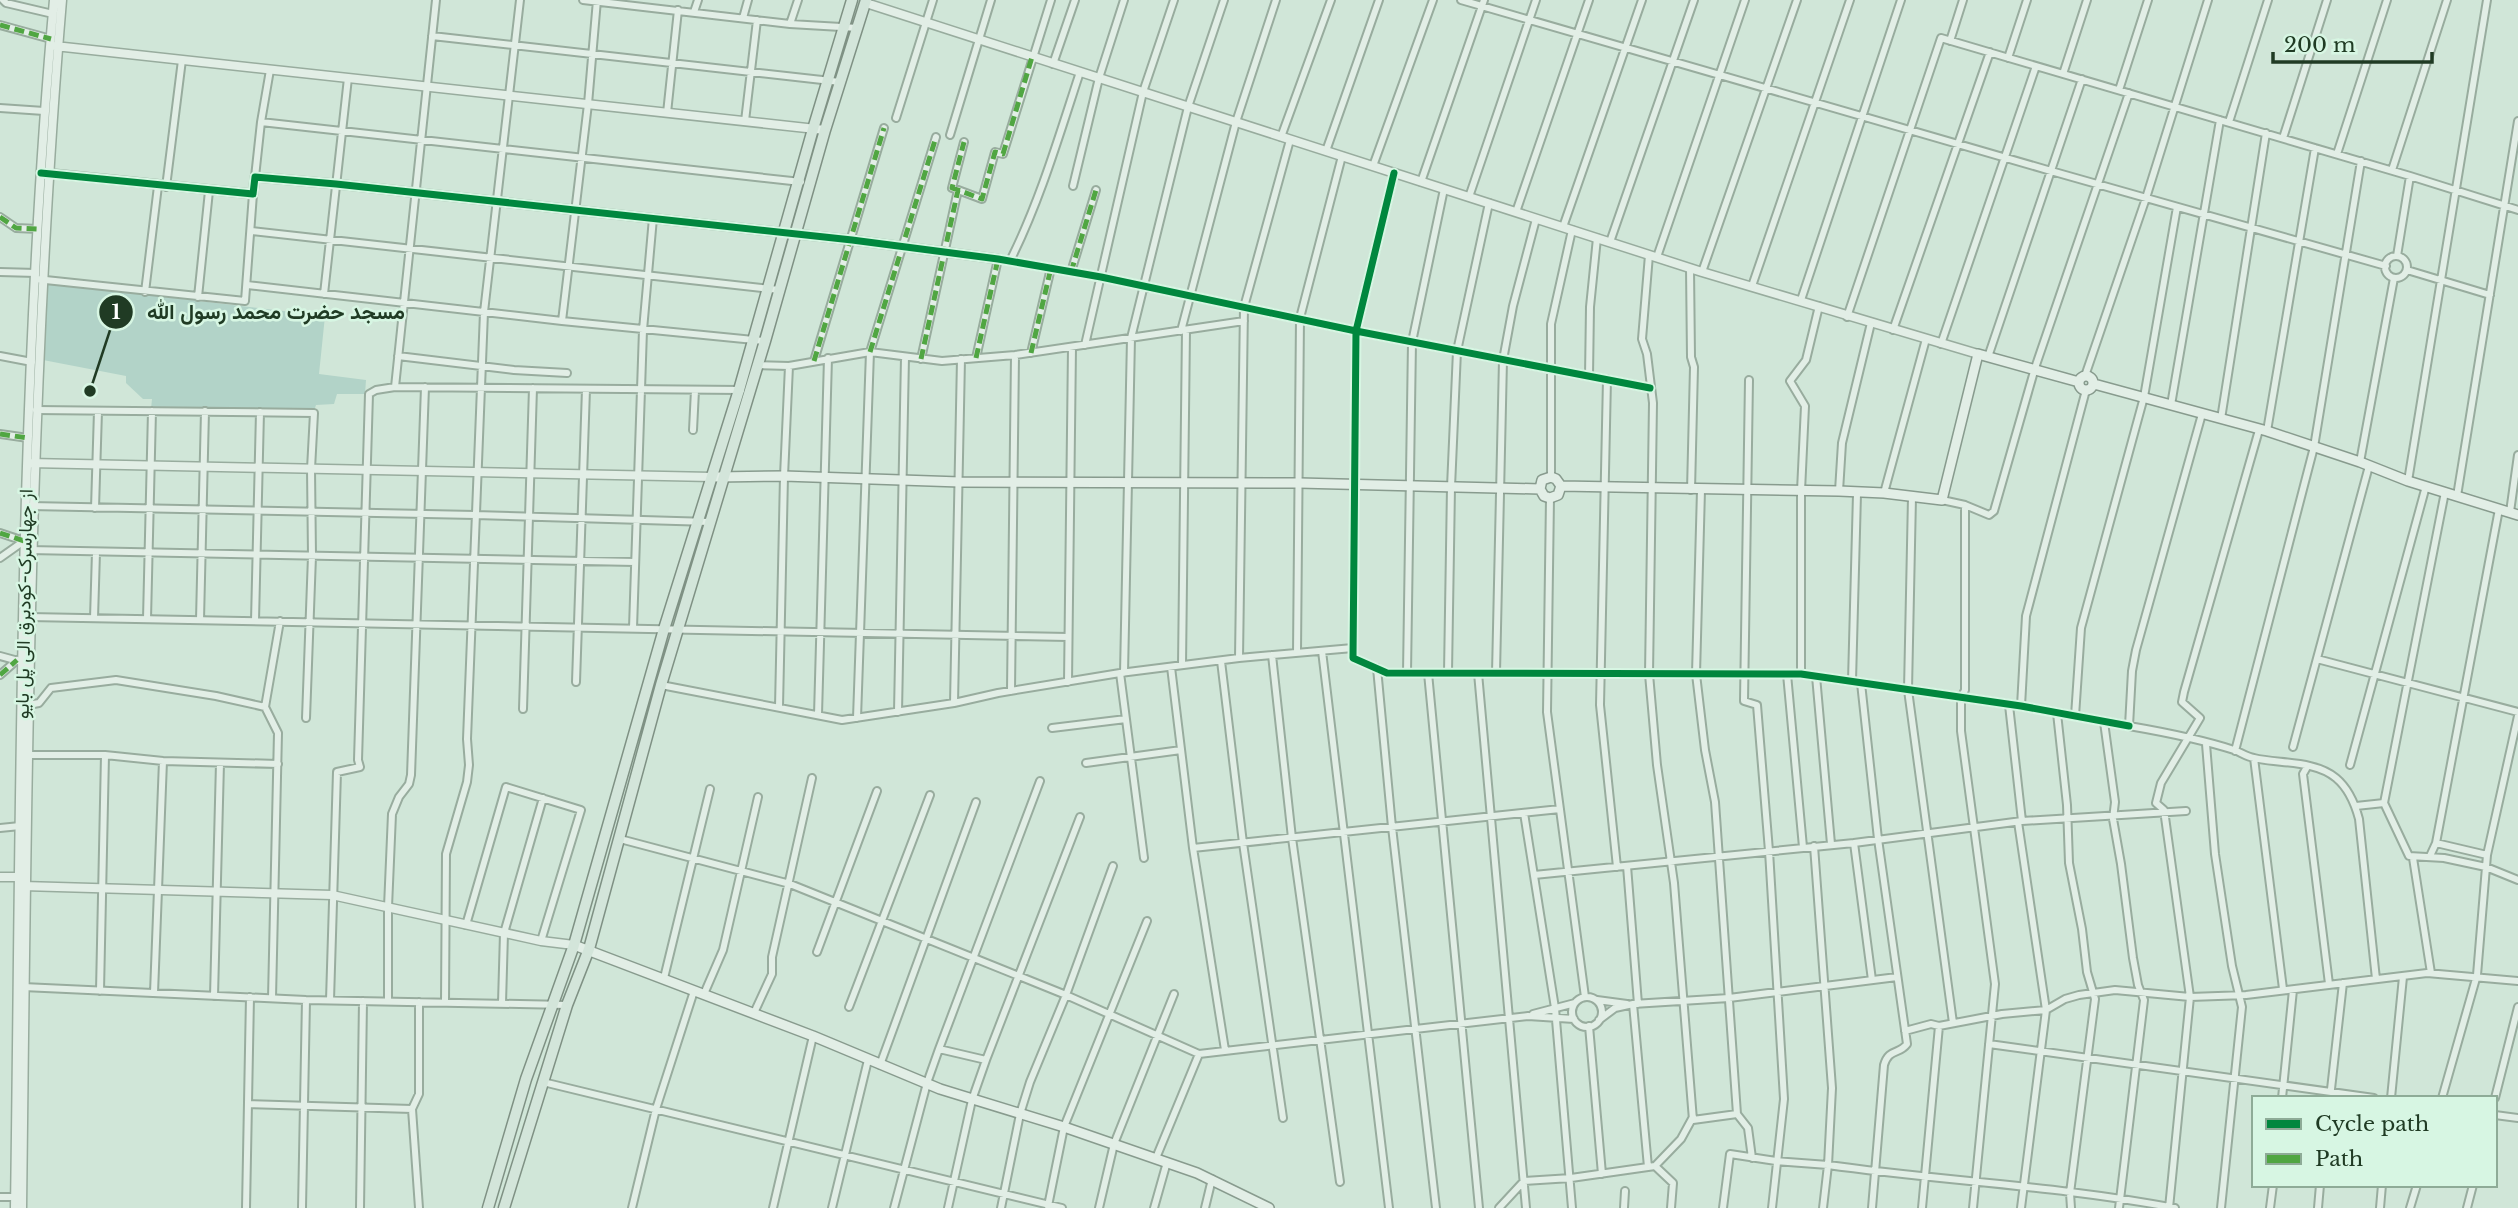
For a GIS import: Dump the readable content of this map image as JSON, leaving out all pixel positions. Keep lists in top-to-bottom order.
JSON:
{
  "streets": {
    "street": ["از جهارسرک-کودبرق الی پل بایو"]
  },
  "places": ["مسجد حضرت محمد رسول الله"],
  "legend": ["Cycle path", "Path"],
  "scale_bar": "200 m"
}
